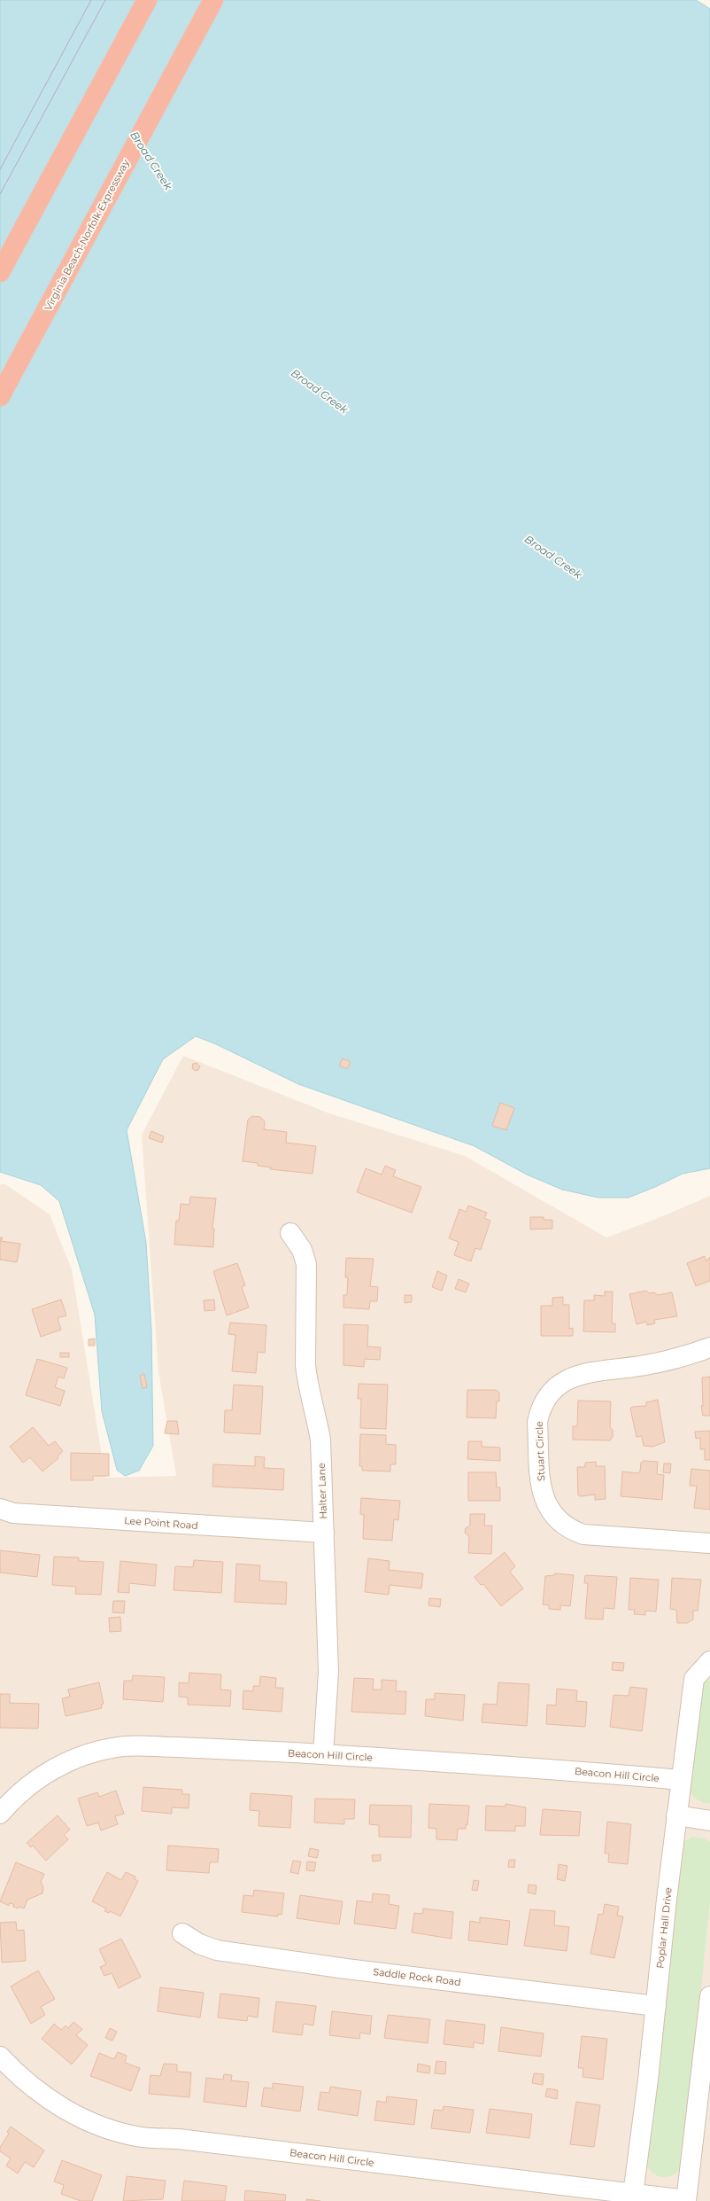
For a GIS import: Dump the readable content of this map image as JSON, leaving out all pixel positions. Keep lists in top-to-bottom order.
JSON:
{
  "streets": {
    "highway": ["Virginia Beach-Norfolk Expressway"],
    "street": [
      "Stuart Circle",
      "Halter Lane",
      "Lee Point Road",
      "Beacon Hill Circle",
      "Poplar Hall Drive",
      "Saddle Rock Road"
    ]
  },
  "crossings": [
    ["Halter Lane", "Lee Point Road"],
    ["Halter Lane", "Beacon Hill Circle"],
    ["Beacon Hill Circle", "Poplar Hall Drive"],
    ["Poplar Hall Drive", "Saddle Rock Road"]
  ],
  "water": ["Broad Creek"]
}
